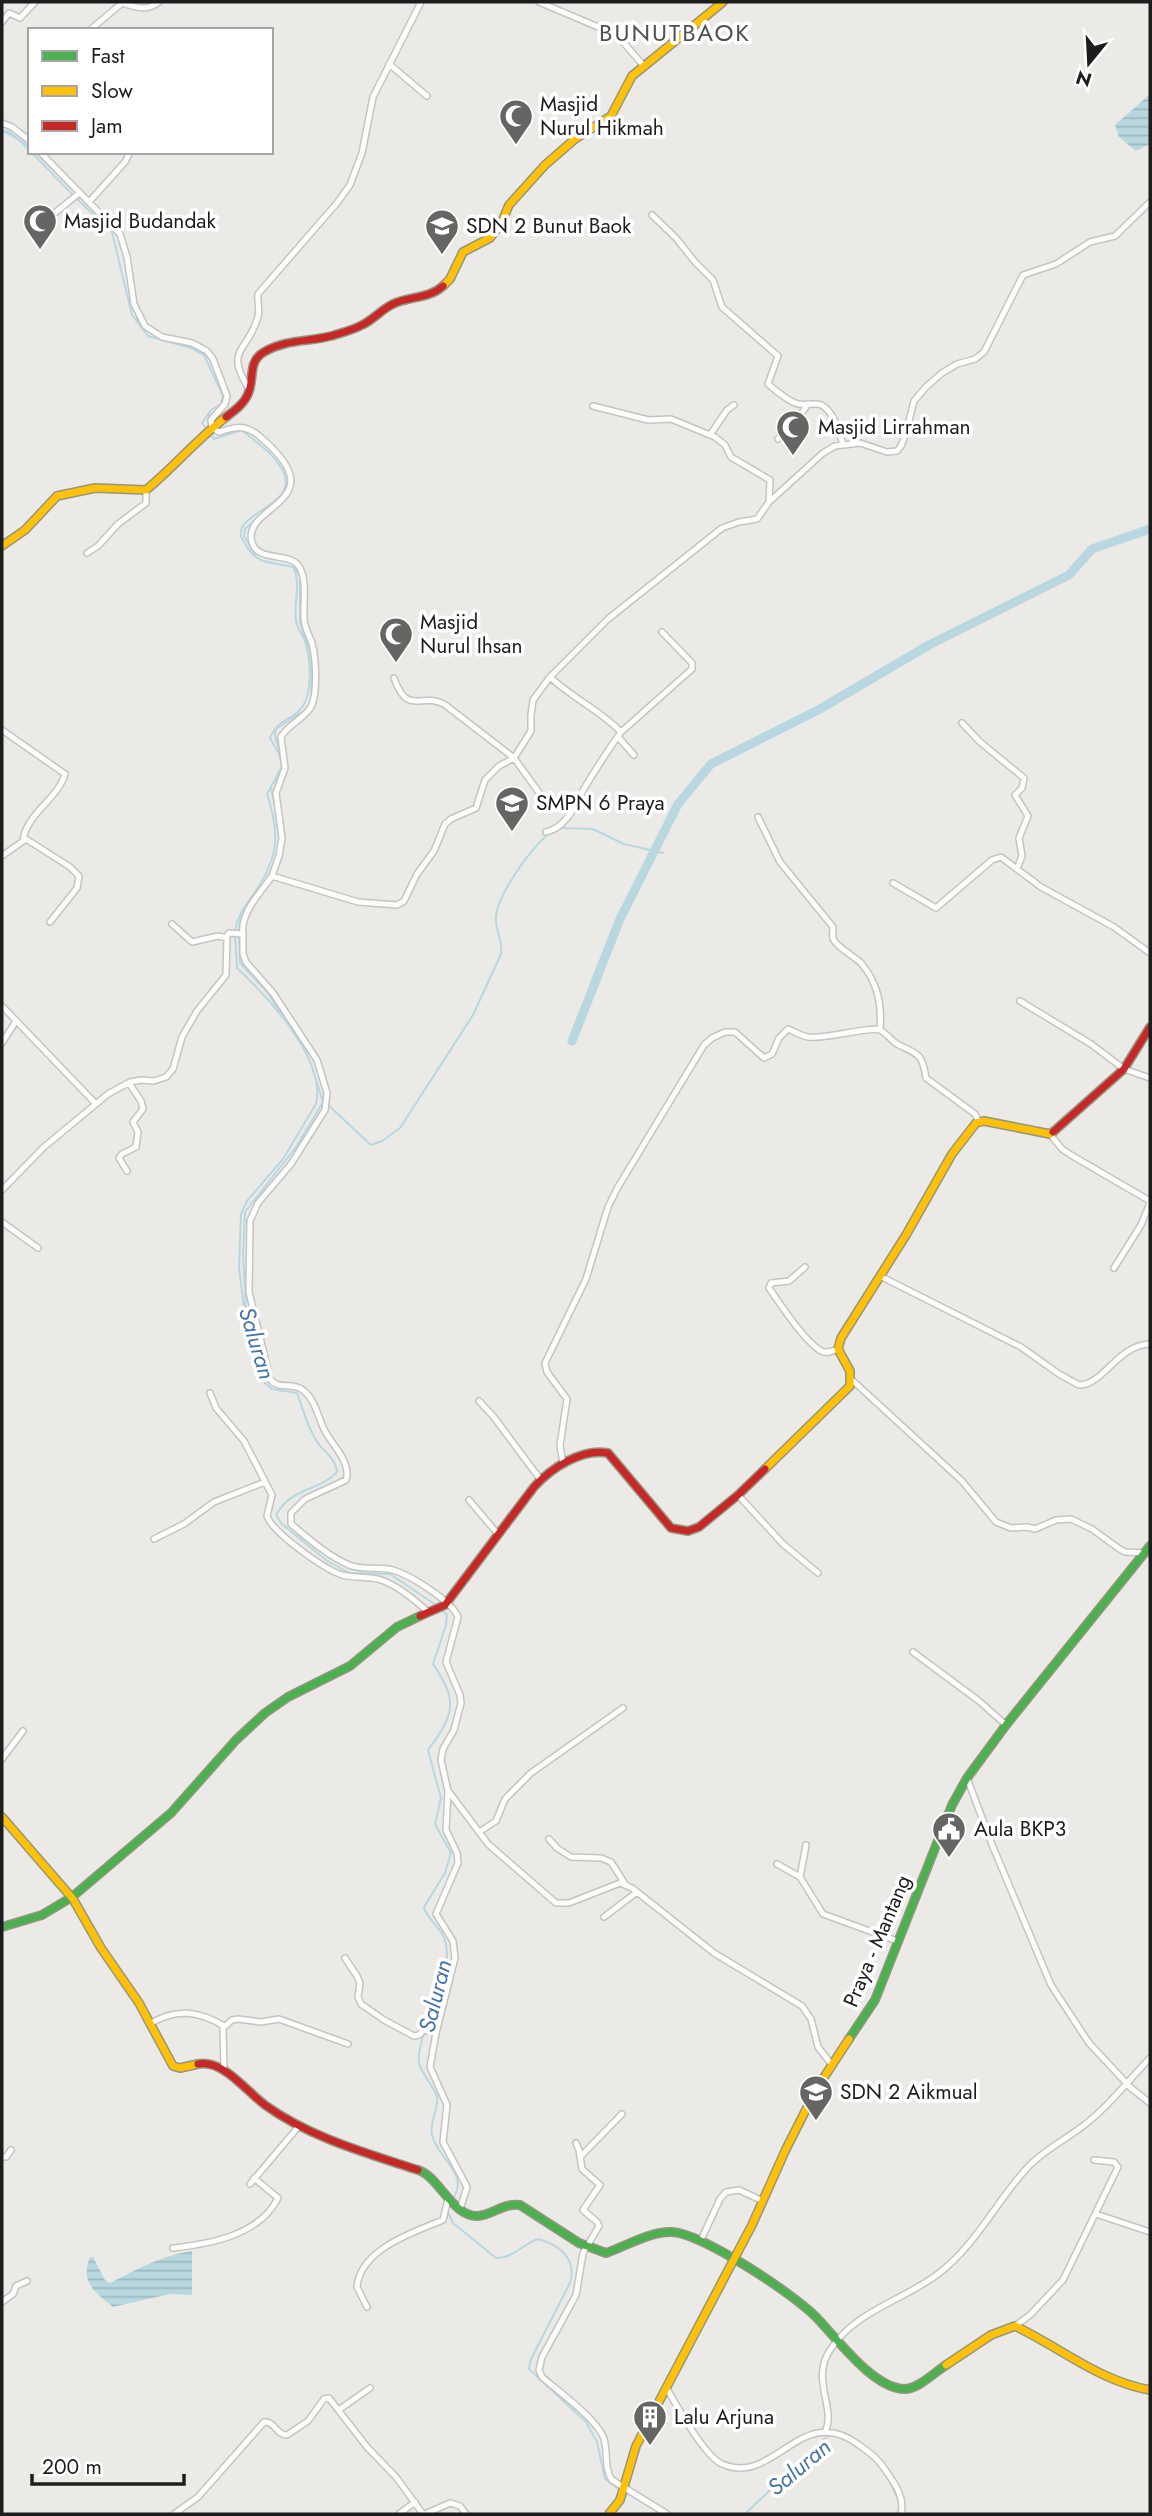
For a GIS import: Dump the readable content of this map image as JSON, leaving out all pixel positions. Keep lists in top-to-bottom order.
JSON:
{
  "streets": {
    "street": ["Praya - Mantang"]
  },
  "districts": ["BUNUTBAOK"],
  "water": ["Saluran"],
  "places": {
    "mosque": [
      "Masjid Nurul Hikmah",
      "Masjid Budandak",
      "Masjid Lirrahman",
      "Masjid Nurul Ihsan"
    ],
    "school or university": ["SDN 2 Bunut Baok", "SMPN 6 Praya", "SDN 2 Aikmual"],
    "public building": ["Aula BKP3"],
    "building": ["Lalu Arjuna"]
  },
  "legend": ["Fast", "Slow", "Jam"],
  "scale_bar": "200 m",
  "north": "bottom"
}
